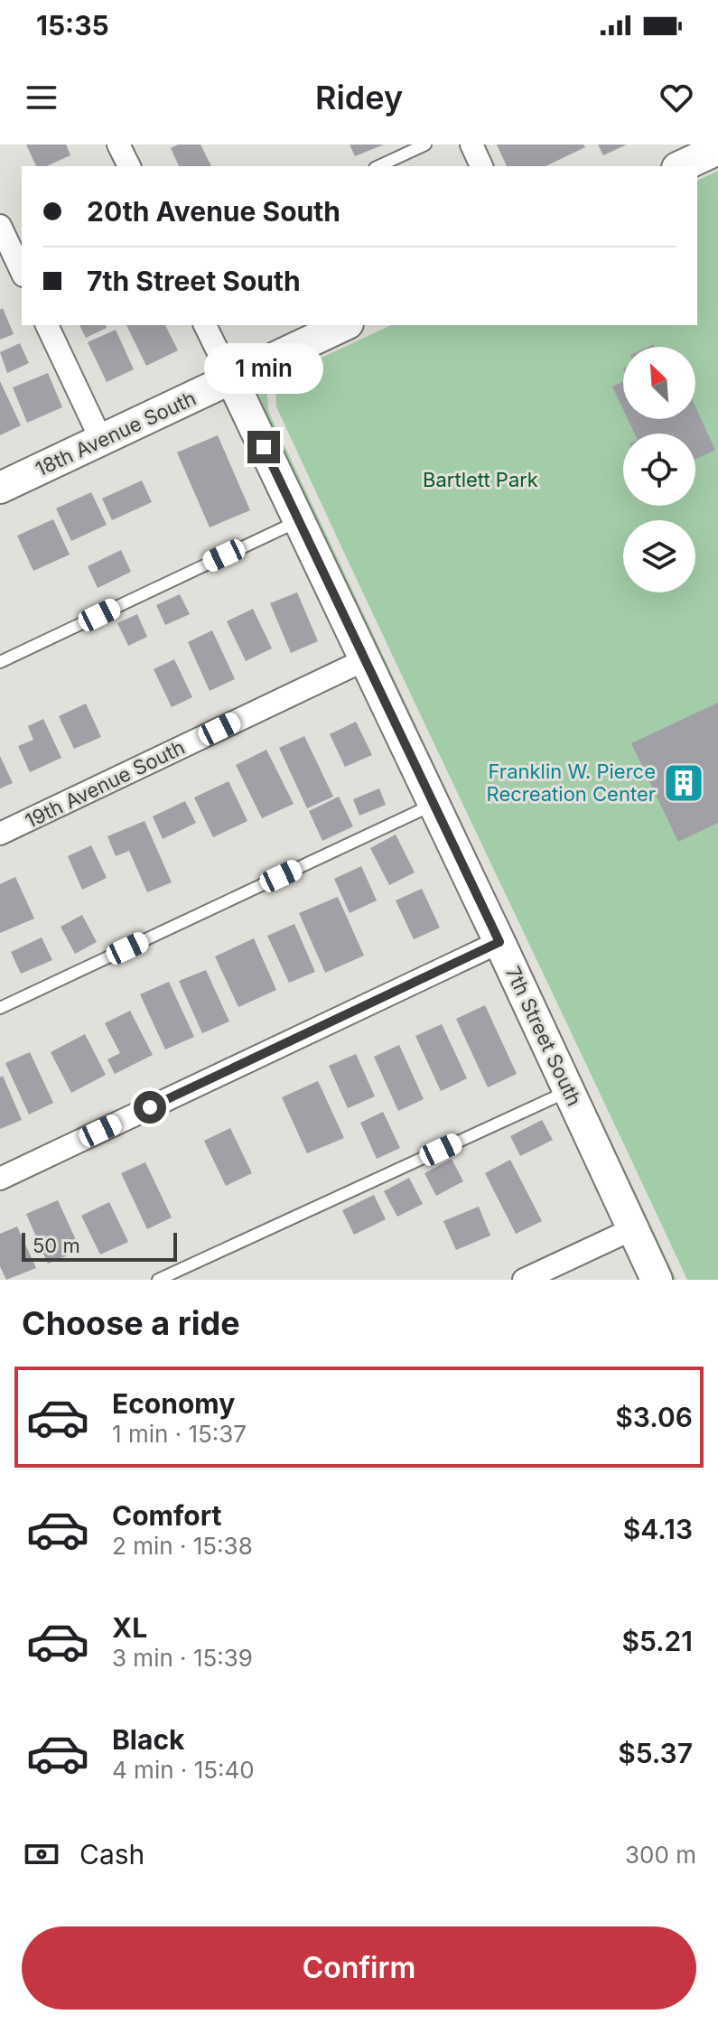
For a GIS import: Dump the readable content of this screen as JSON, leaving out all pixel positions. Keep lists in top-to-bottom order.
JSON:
{
  "streets": {
    "street": ["18th Avenue South", "19th Avenue South", "7th Street South"]
  },
  "crossings": [
    ["18th Avenue South", "7th Street South"],
    ["19th Avenue South", "7th Street South"]
  ],
  "parks": ["Bartlett Park"],
  "places": {
    "building": ["Franklin W. Pierce Recreation Center"]
  },
  "scale_bar": "50 m",
  "north": "top left",
  "page": {
    "status": "15:35",
    "header": "Ridey",
    "banner": ["20th Avenue South", "7th Street South"],
    "bubble": "1 min",
    "scale": "50 m",
    "heading": "Choose a ride",
    "list": [
      {
        "name": "Economy",
        "note": "1 min · 15:37",
        "value": "$3.06"
      },
      {
        "name": "Comfort",
        "note": "2 min · 15:38",
        "value": "$4.13"
      },
      {
        "name": "XL",
        "note": "3 min · 15:39",
        "value": "$5.21"
      },
      {
        "name": "Black",
        "note": "4 min · 15:40",
        "value": "$5.37"
      }
    ],
    "pay": ["Cash", "300 m"],
    "buttons": "Confirm"
  }
}
